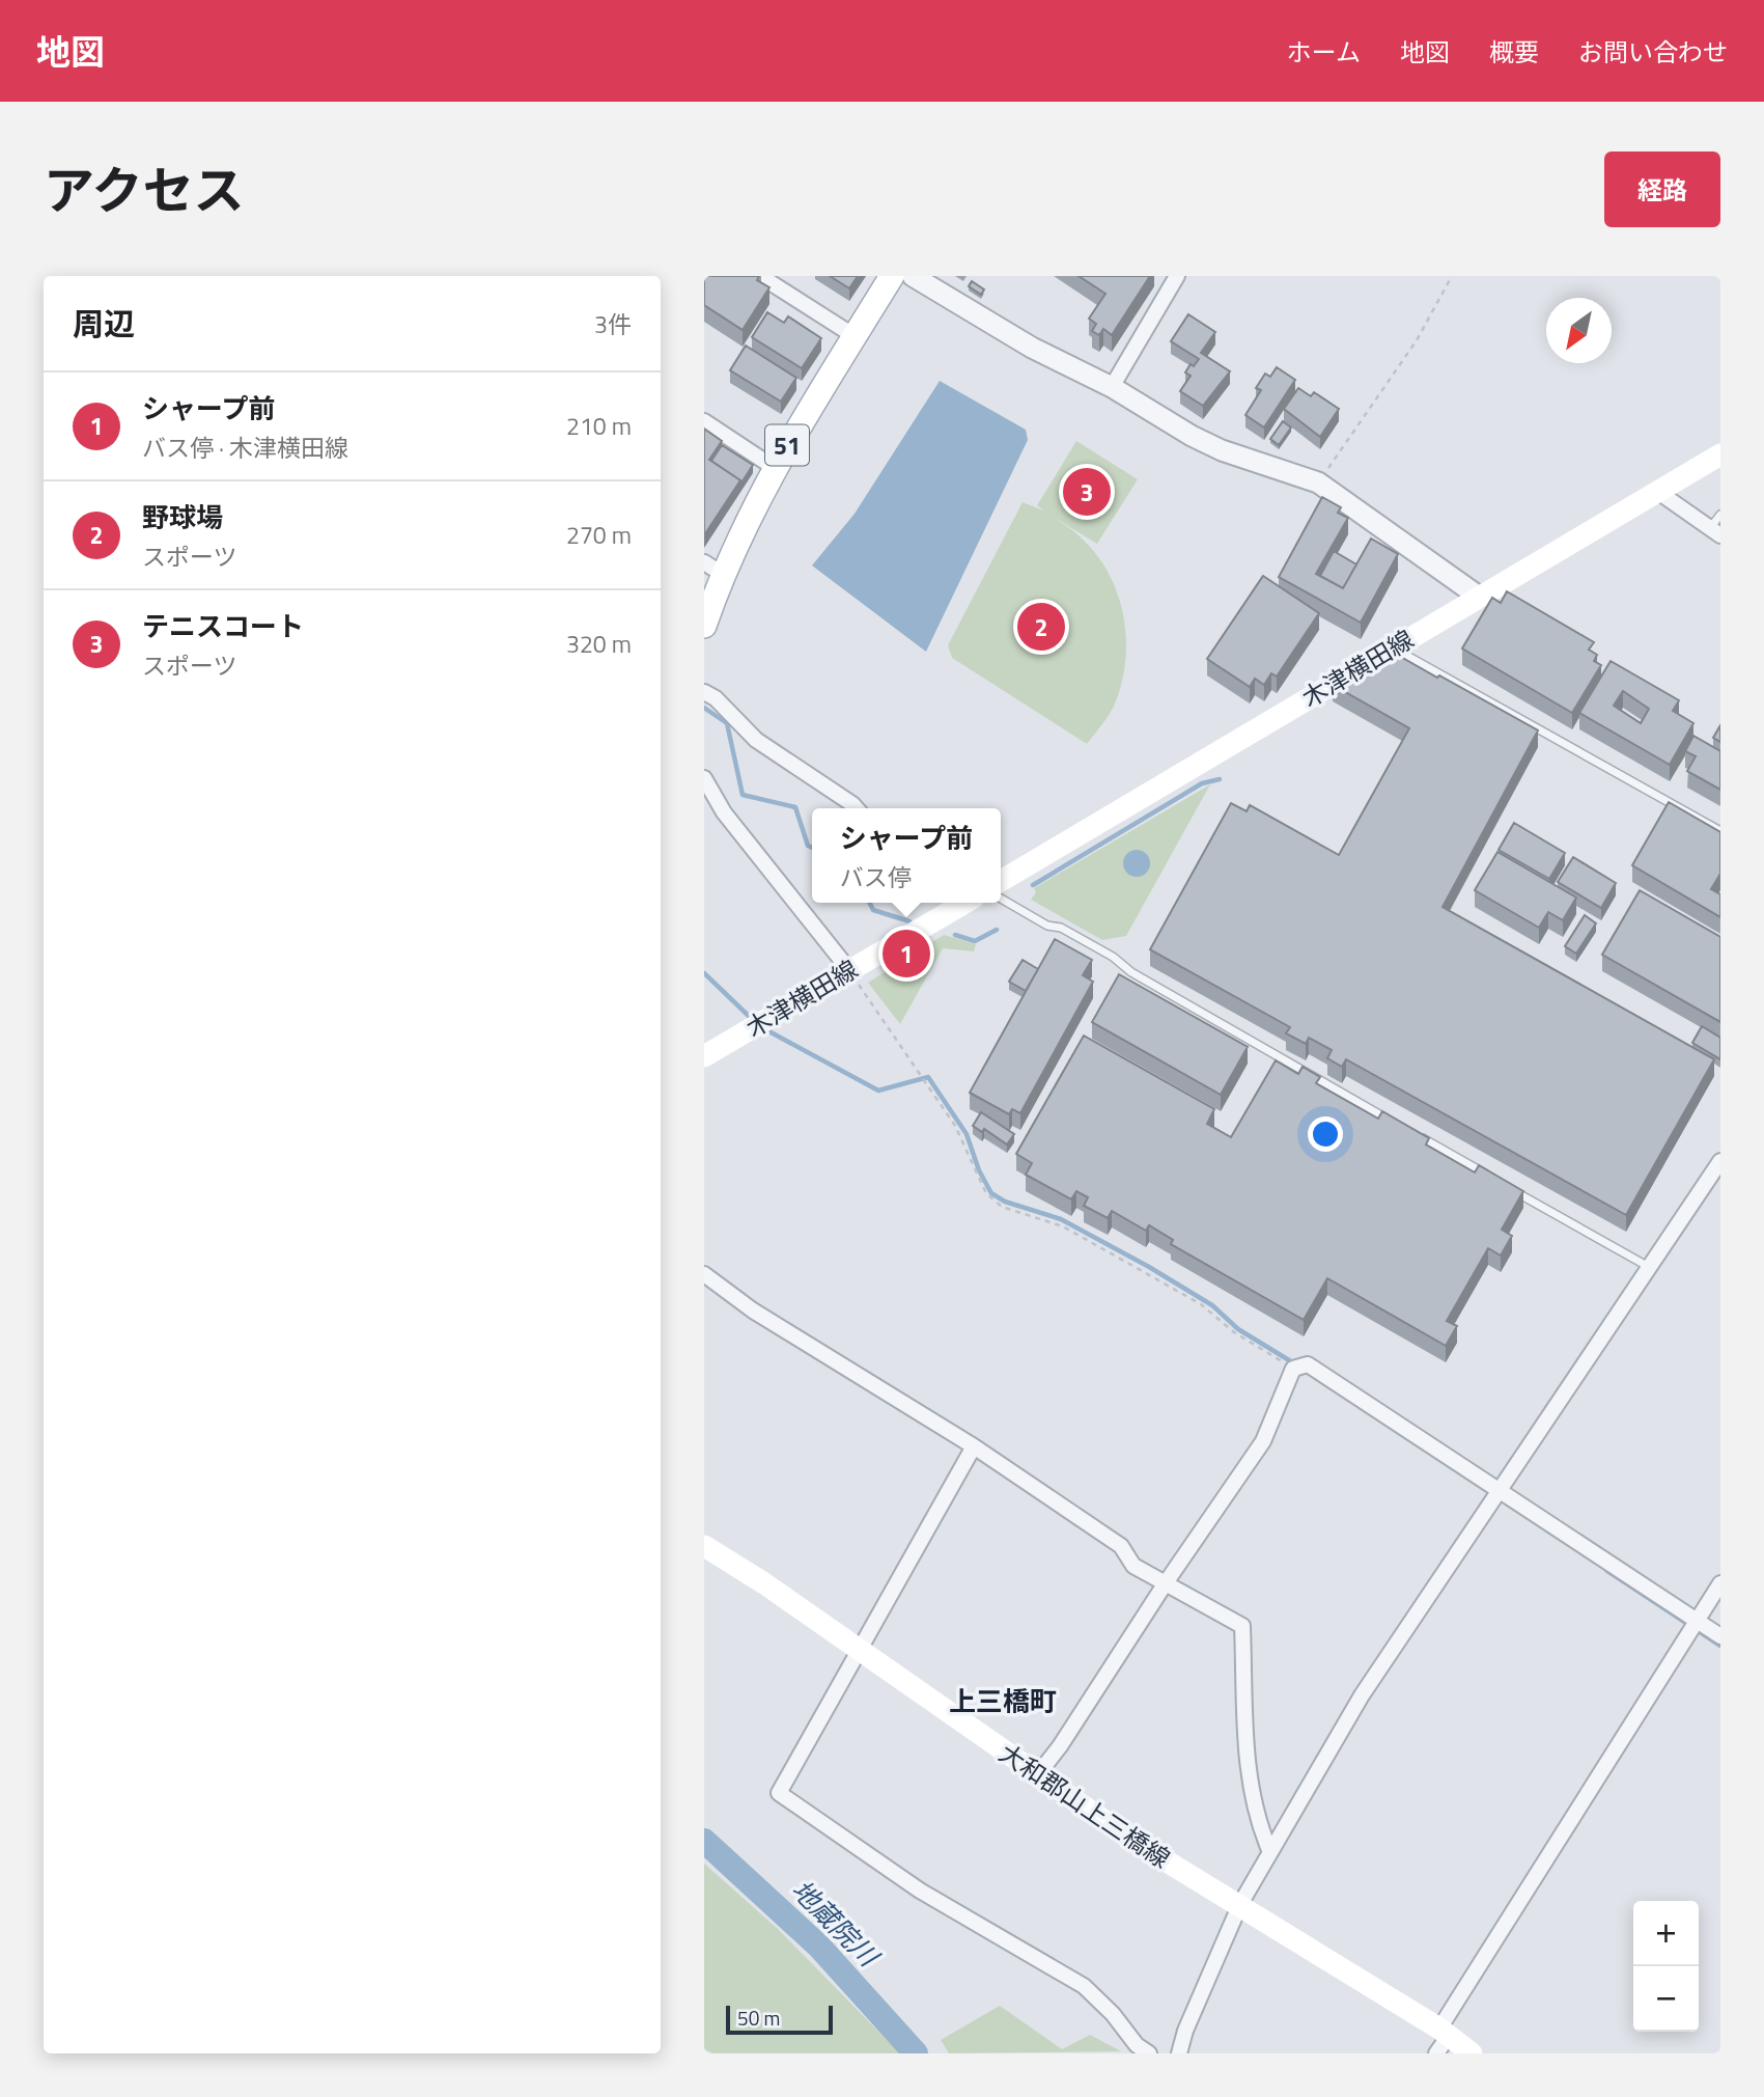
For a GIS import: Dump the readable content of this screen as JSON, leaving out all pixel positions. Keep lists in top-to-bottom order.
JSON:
{
  "streets": {
    "main road": ["51", "木津横田線", "大和郡山上三橋線"]
  },
  "districts": ["上三橋町"],
  "water": ["地蔵院川"],
  "scale_bar": "50 m",
  "north": "bottom left",
  "page": {
    "header": "地図",
    "nav": [
      "ホーム",
      "地図",
      "概要",
      "お問い合わせ"
    ],
    "title": "アクセス",
    "buttons": "経路",
    "heading": ["周辺", "3件"],
    "list": [
      {
        "mark": "1",
        "name": "シャープ前",
        "note": "バス停 · 木津横田線",
        "value": "210 m"
      },
      {
        "mark": "2",
        "name": "野球場",
        "note": "スポーツ",
        "value": "270 m"
      },
      {
        "mark": "3",
        "name": "テニスコート",
        "note": "スポーツ",
        "value": "320 m"
      }
    ],
    "pins": ["3", "2", "1"],
    "popup": ["シャープ前", "バス停"],
    "map_buttons": ["+", "−"],
    "scale": "50 m"
  }
}
